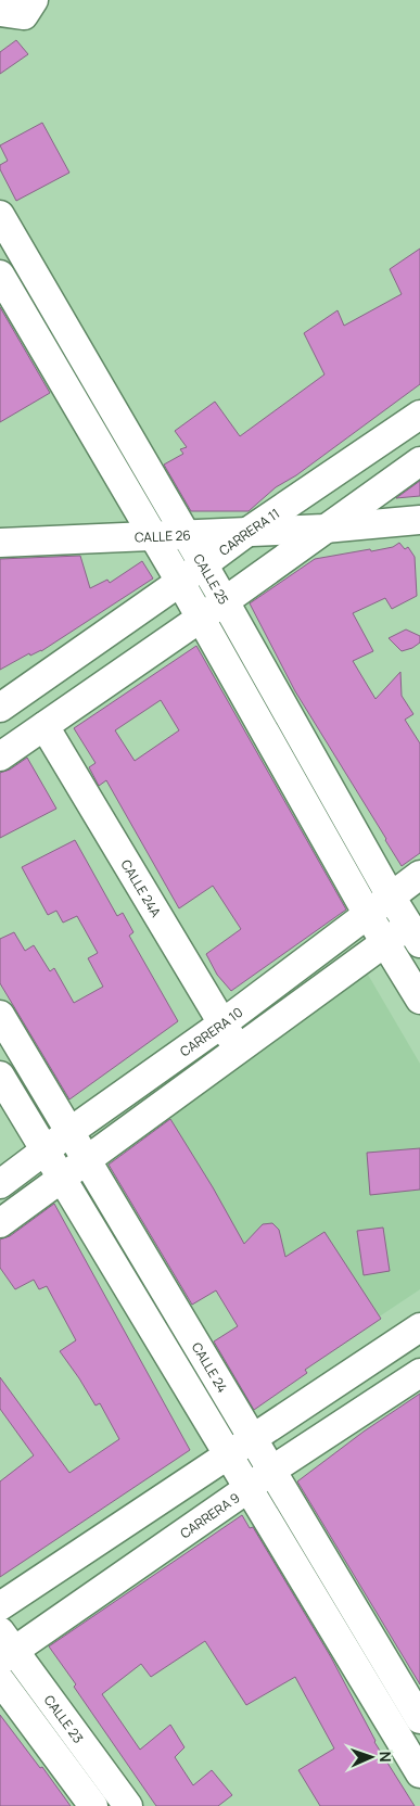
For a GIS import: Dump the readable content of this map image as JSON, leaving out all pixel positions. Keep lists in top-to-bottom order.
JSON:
{
  "streets": {
    "street": [
      "CARRERA 11",
      "CALLE 26",
      "CALLE 25",
      "CALLE 24A",
      "CARRERA 10",
      "CALLE 24",
      "CARRERA 9",
      "CALLE 23"
    ]
  },
  "crossings": [
    ["CARRERA 11", "CALLE 26"],
    ["CARRERA 11", "CALLE 25"],
    ["CALLE 26", "CALLE 25"],
    ["CALLE 25", "CARRERA 10"],
    ["CALLE 24A", "CARRERA 10"],
    ["CARRERA 10", "CALLE 24"],
    ["CALLE 24", "CARRERA 9"],
    ["CARRERA 9", "CALLE 23"]
  ],
  "north": "right"
}
